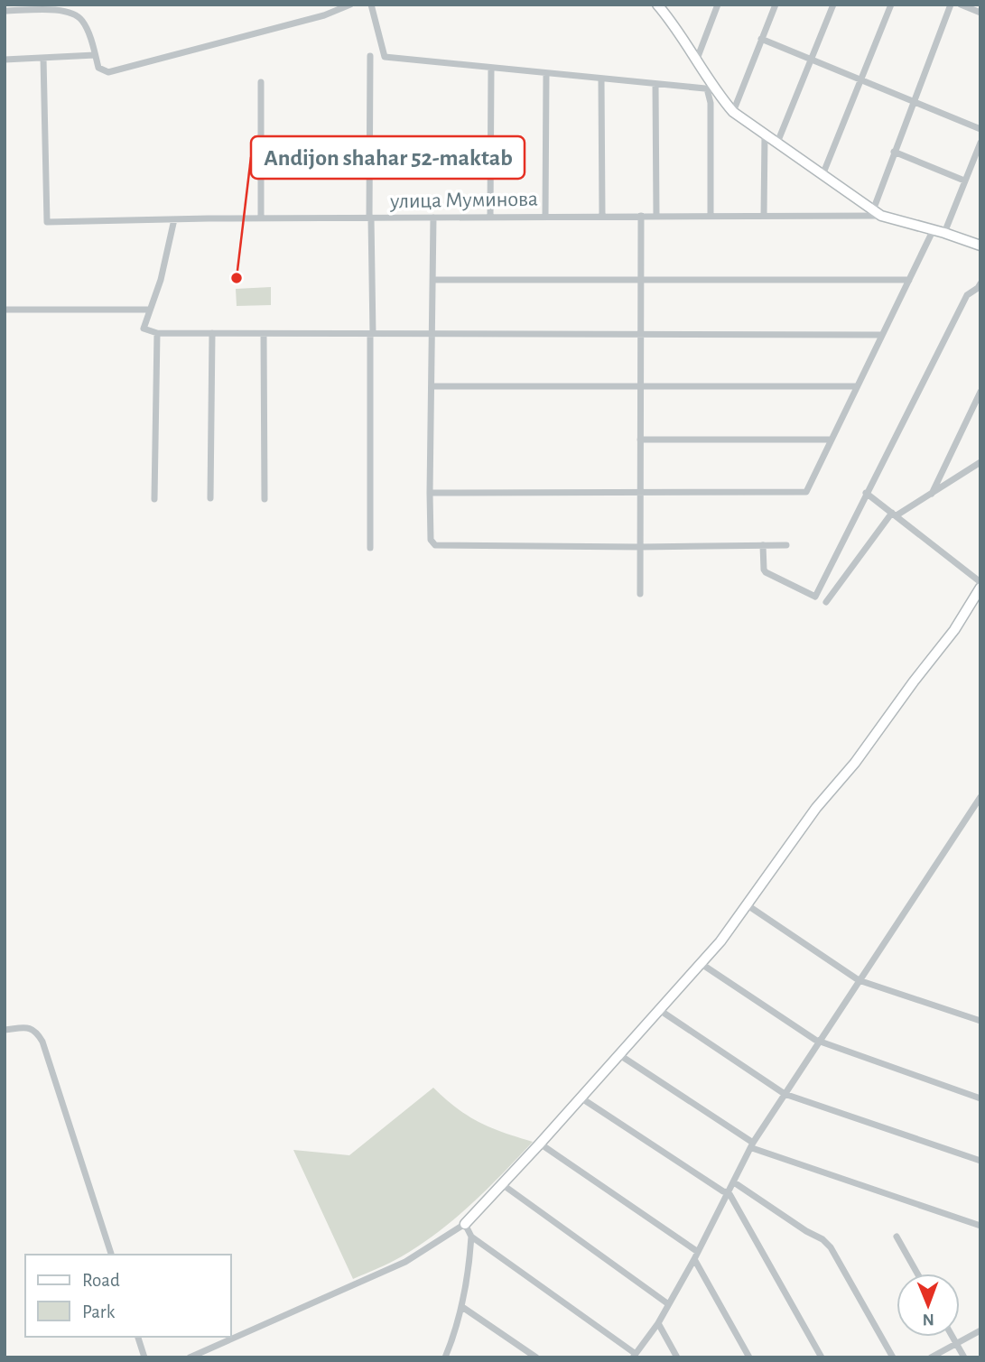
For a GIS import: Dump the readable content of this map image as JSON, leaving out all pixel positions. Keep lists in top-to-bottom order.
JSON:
{
  "streets": {
    "street": ["улица Муминова"]
  },
  "places": ["Andijon shahar 52-maktab"],
  "legend": ["Road", "Park"],
  "north": "bottom"
}
